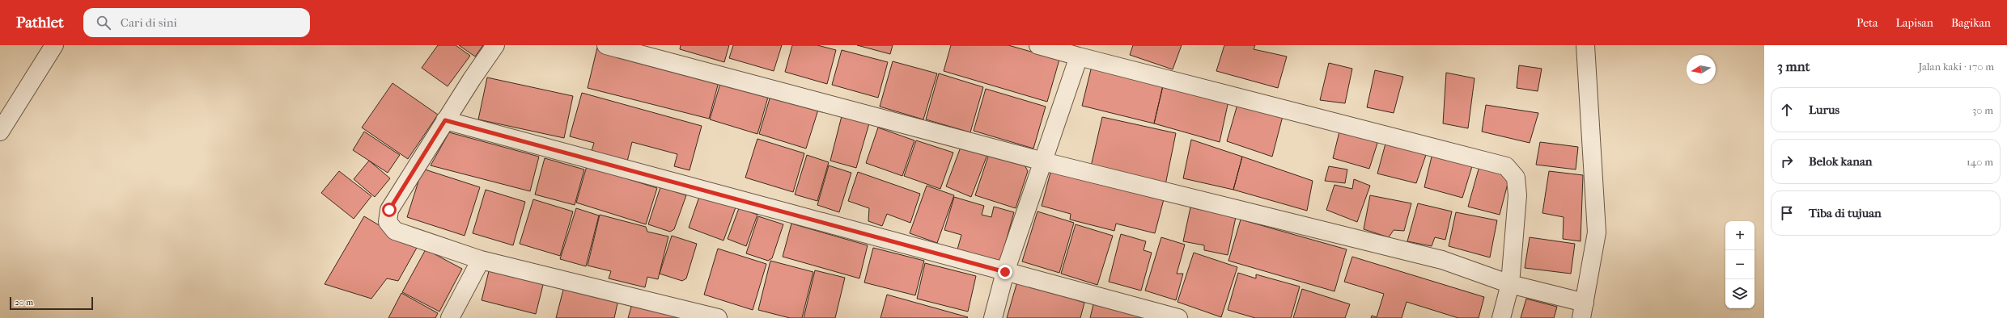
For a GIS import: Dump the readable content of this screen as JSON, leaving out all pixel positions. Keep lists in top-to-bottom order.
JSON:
{
  "scale_bar": "20 m",
  "north": "left",
  "page": {
    "header": "Pathlet",
    "search": "Cari di sini",
    "nav": ["Peta", "Lapisan", "Bagikan"],
    "heading": ["3 mnt", "Jalan kaki · 170 m"],
    "list": [
      ["Lurus", "30 m"],
      ["Belok kanan", "140 m"],
      "Tiba di tujuan"
    ],
    "map_buttons": ["+", "−"],
    "scale": "20 m"
  }
}
